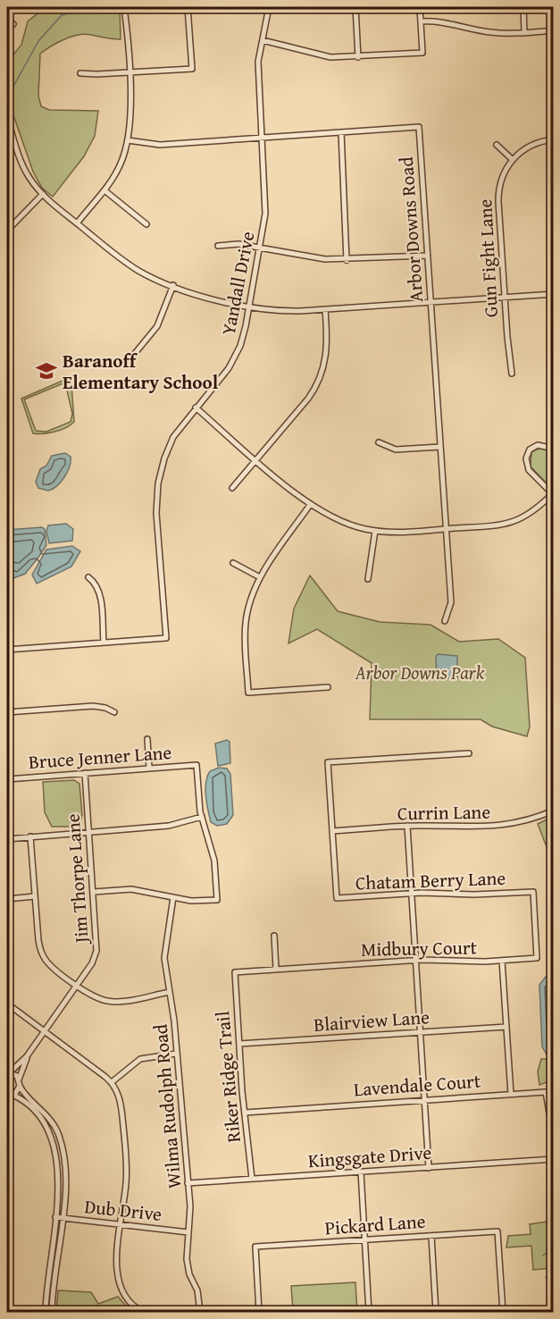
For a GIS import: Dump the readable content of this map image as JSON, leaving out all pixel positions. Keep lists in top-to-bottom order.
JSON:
{
  "streets": {
    "street": [
      "Arbor Downs Road",
      "Gun Fight Lane",
      "Yandall Drive",
      "Bruce Jenner Lane",
      "Currin Lane",
      "Jim Thorpe Lane",
      "Chatam Berry Lane",
      "Midbury Court",
      "Blairview Lane",
      "Riker Ridge Trail",
      "Lavendale Court",
      "Wilma Rudolph Road",
      "Kingsgate Drive",
      "Dub Drive",
      "Pickard Lane"
    ]
  },
  "crossings": [
    ["Arbor Downs Road", "Yandall Drive"],
    ["Bruce Jenner Lane", "Jim Thorpe Lane"],
    ["Currin Lane", "Chatam Berry Lane"],
    ["Chatam Berry Lane", "Midbury Court"],
    ["Midbury Court", "Riker Ridge Trail"],
    ["Blairview Lane", "Riker Ridge Trail"],
    ["Riker Ridge Trail", "Lavendale Court"],
    ["Riker Ridge Trail", "Kingsgate Drive"],
    ["Wilma Rudolph Road", "Kingsgate Drive"],
    ["Wilma Rudolph Road", "Dub Drive"]
  ],
  "parks": ["Arbor Downs Park"],
  "places": {
    "school or university": ["Baranoff Elementary School"]
  }
}
